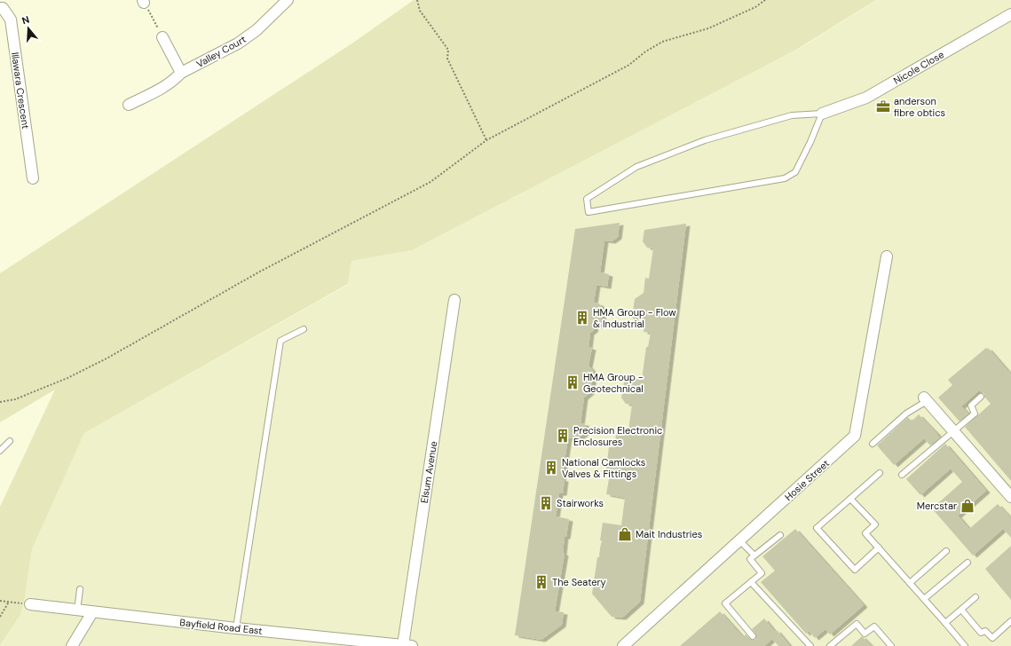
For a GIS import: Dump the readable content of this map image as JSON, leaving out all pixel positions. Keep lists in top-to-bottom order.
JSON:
{
  "streets": {
    "street": [
      "Valley Court",
      "Nicole Close",
      "Illawara Crescent",
      "Elsum Avenue",
      "Hosie Street",
      "Bayfield Road East"
    ]
  },
  "crossings": [
    ["Elsum Avenue", "Bayfield Road East"]
  ],
  "places": {
    "office": ["anderson fibre obtics"],
    "building": [
      "HMA Group - Flow & Industrial",
      "HMA Group - Geotechnical",
      "Precision Electronic Enclosures",
      "National Camlocks Valves & Fittings",
      "Stairworks",
      "The Seatery"
    ],
    "shop": ["Mercstar", "Mait Industries"]
  },
  "north": "top"
}
